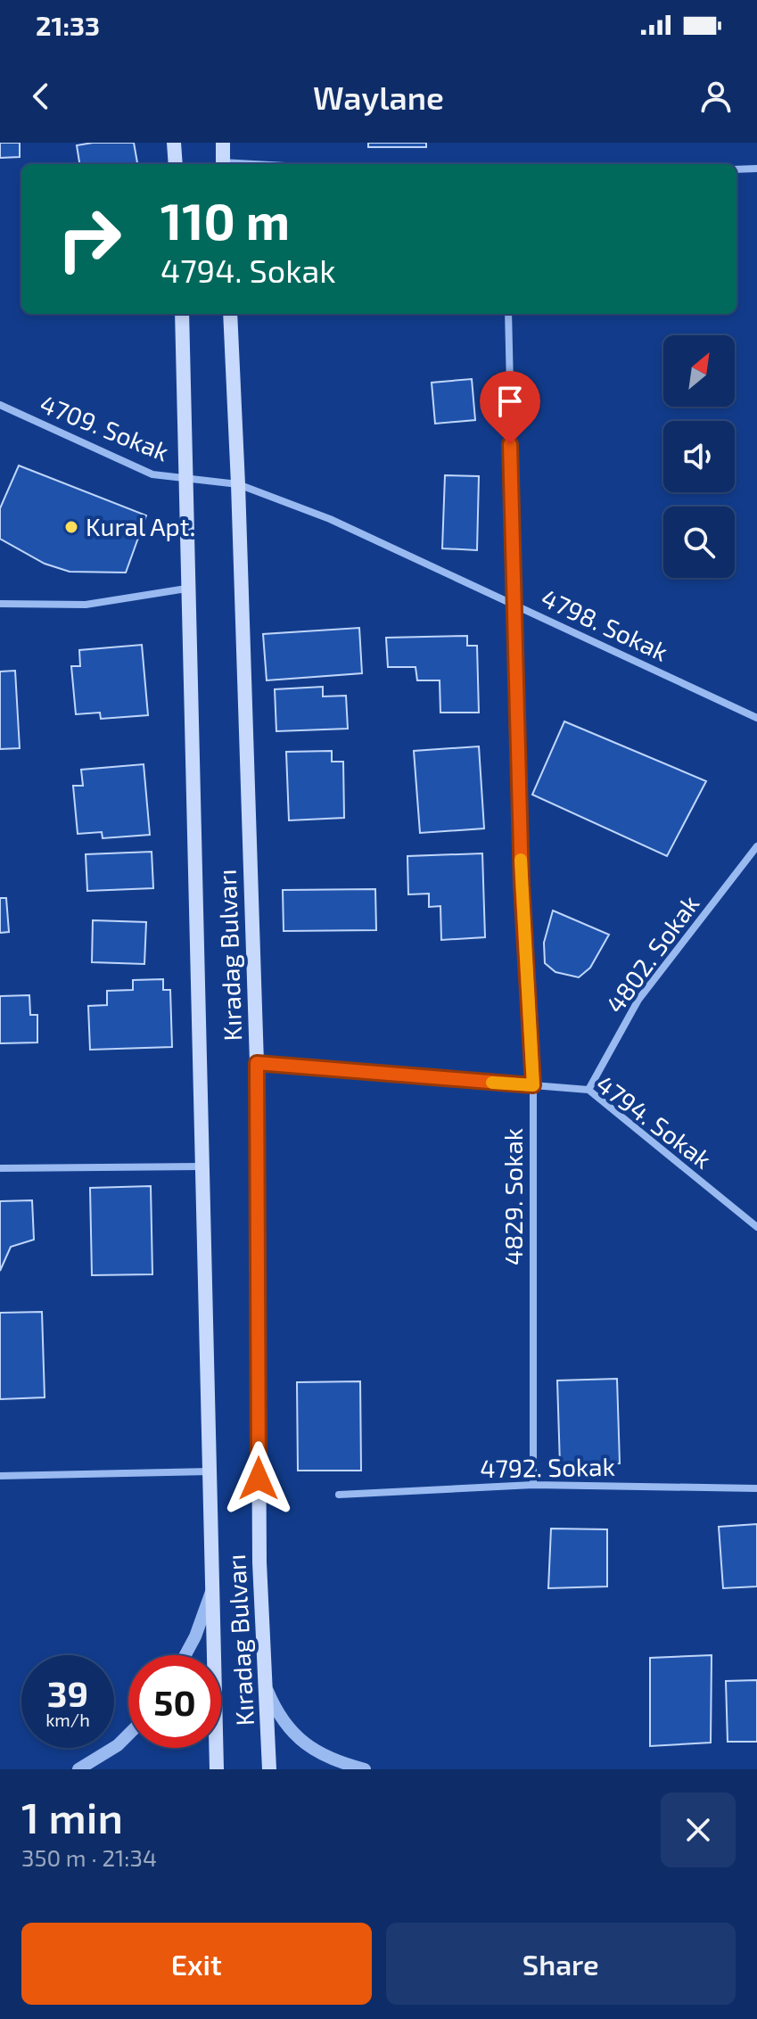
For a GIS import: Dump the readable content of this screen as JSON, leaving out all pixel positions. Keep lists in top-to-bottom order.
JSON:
{
  "streets": {
    "main road": ["Kıradag Bulvarı"],
    "street": [
      "4709. Sokak",
      "4798. Sokak",
      "4802. Sokak",
      "4794. Sokak",
      "4829. Sokak",
      "4792. Sokak"
    ]
  },
  "crossings": [
    ["4709. Sokak", "4798. Sokak"],
    ["4709. Sokak", "Kıradag Bulvarı"],
    ["4798. Sokak", "Kıradag Bulvarı"],
    ["4798. Sokak", "4829. Sokak"],
    ["4802. Sokak", "4794. Sokak"],
    ["Kıradag Bulvarı", "4794. Sokak"],
    ["4794. Sokak", "4829. Sokak"],
    ["4829. Sokak", "4792. Sokak"]
  ],
  "places": ["Kural Apt."],
  "north": "top right",
  "page": {
    "status": "21:33",
    "header": "Waylane",
    "turn": ["110 m", "4794. Sokak"],
    "speed": "39 km/h",
    "limit": "50",
    "heading": ["1 min", "350 m · 21:34"],
    "buttons": ["Exit", "Share"]
  }
}
